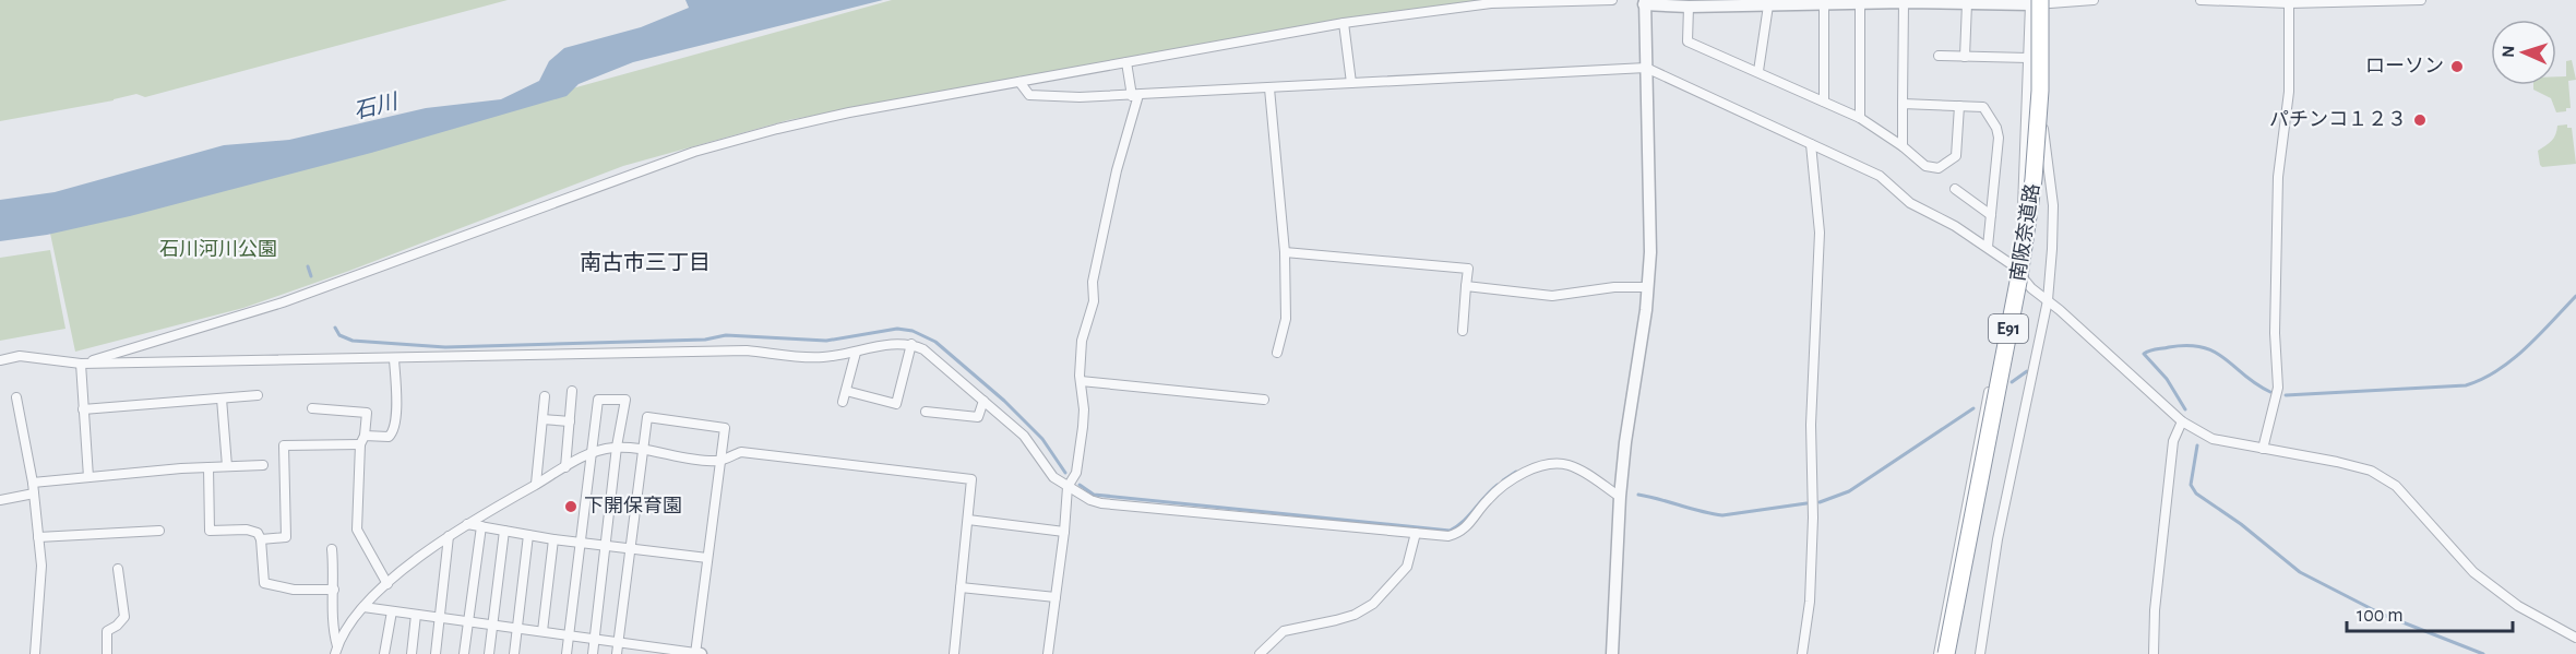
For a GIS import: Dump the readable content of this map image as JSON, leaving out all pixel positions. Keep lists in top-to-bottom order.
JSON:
{
  "streets": {
    "highway": ["南阪奈道路", "E91"]
  },
  "districts": ["南古市三丁目"],
  "water": ["石川"],
  "parks": ["石川河川公園"],
  "places": ["ローソン", "パチンコ１２３", "下開保育園"],
  "scale_bar": "100 m",
  "north": "left"
}
